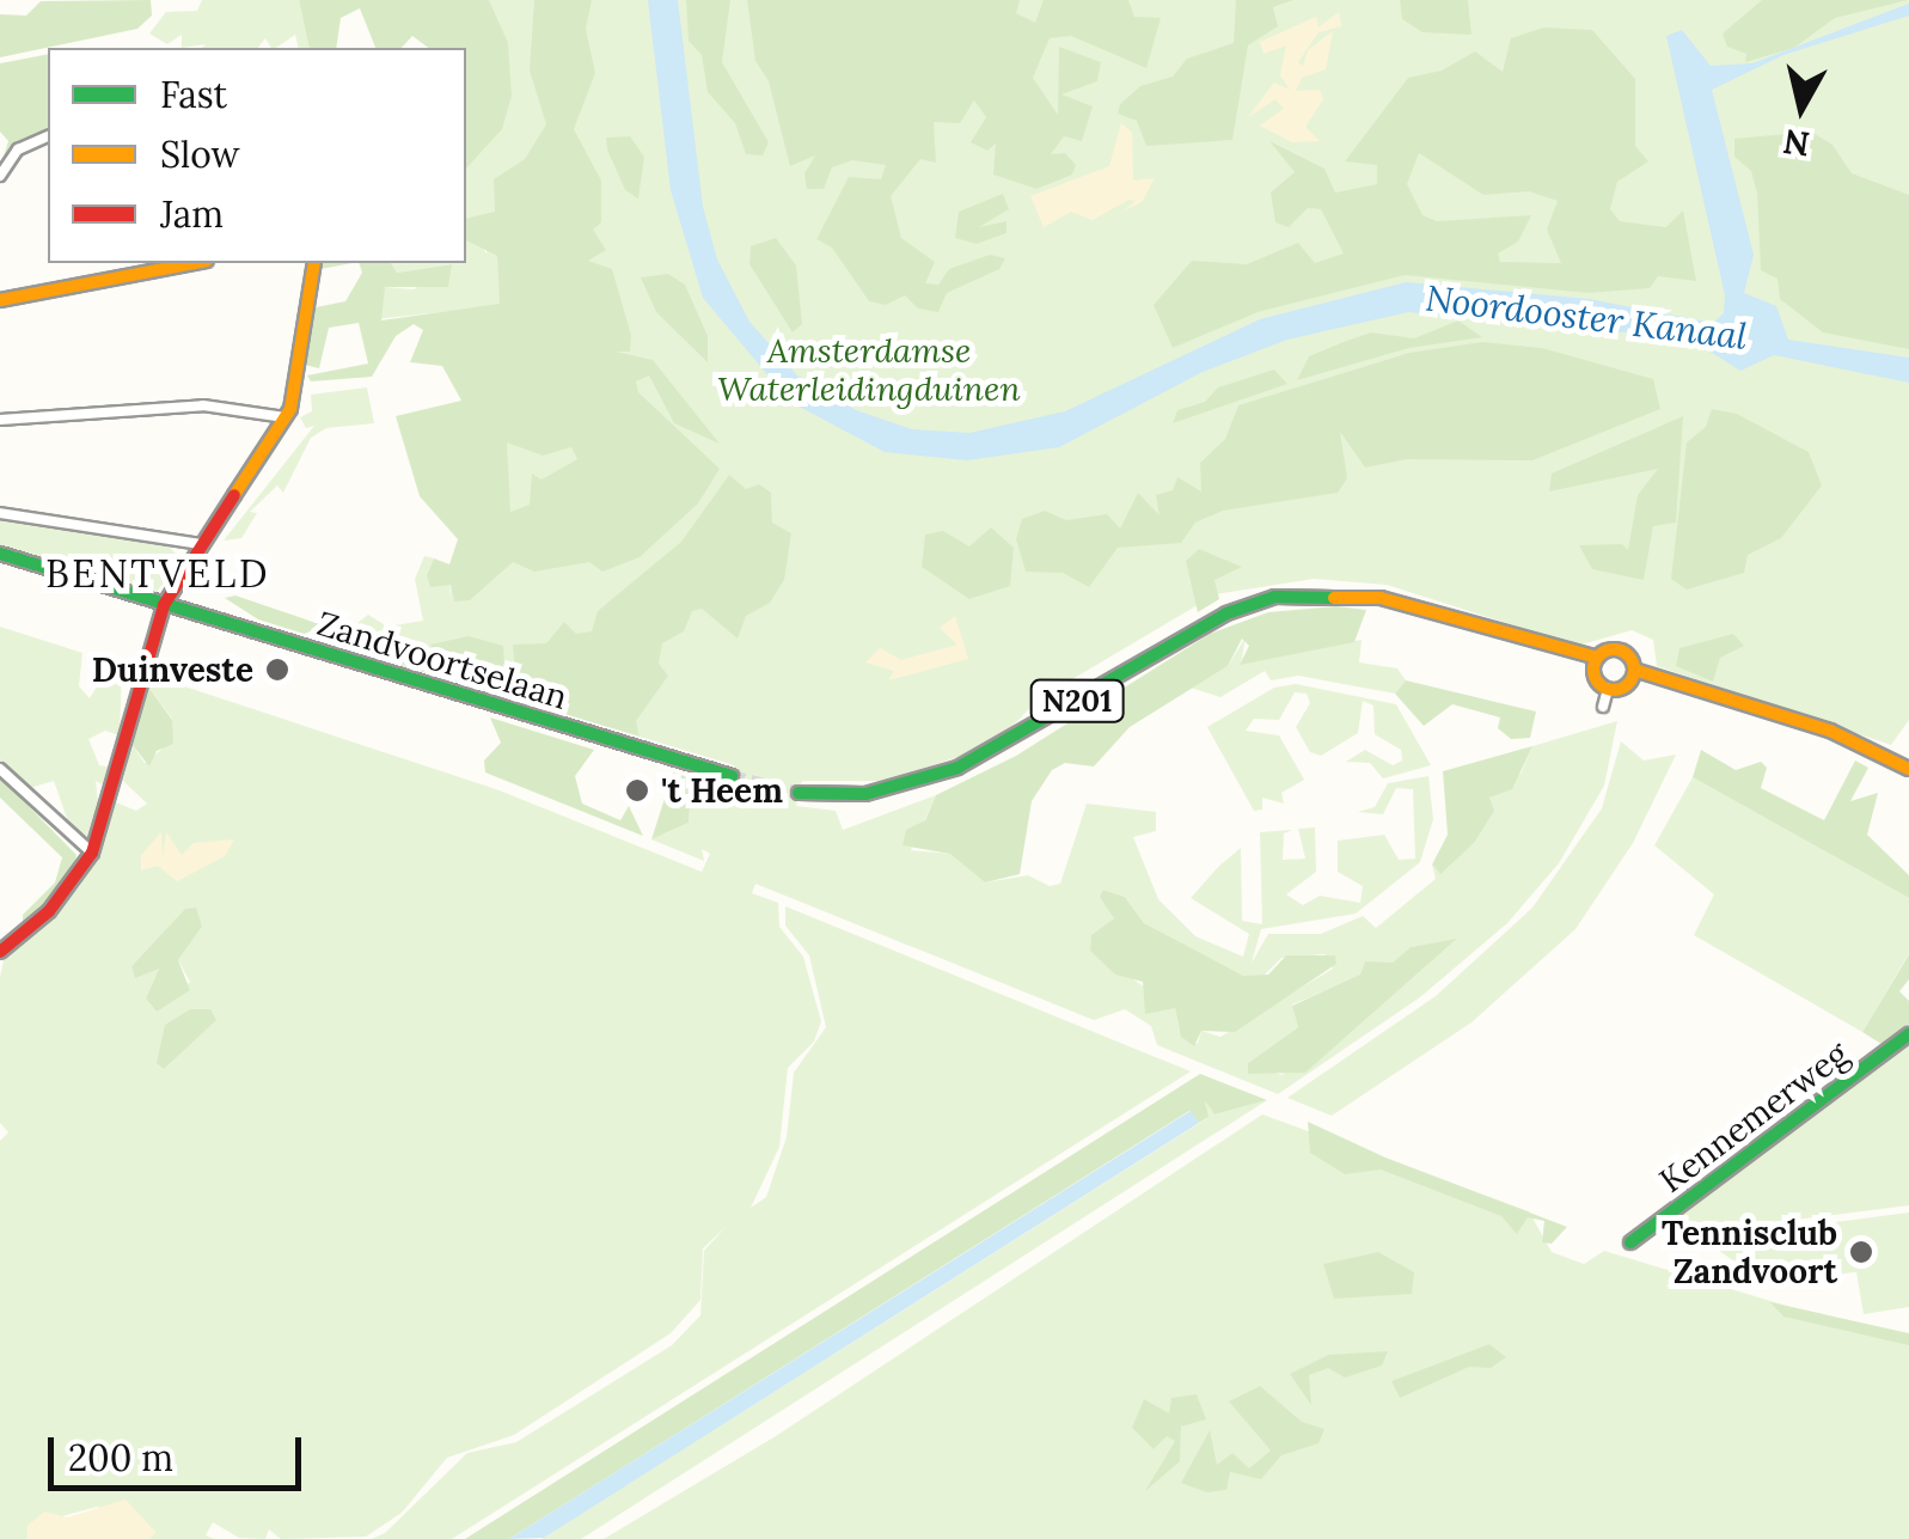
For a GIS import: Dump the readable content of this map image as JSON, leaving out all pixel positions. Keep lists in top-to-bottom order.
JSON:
{
  "streets": {
    "main road": ["Zandvoortselaan", "N201", "Kennemerweg"]
  },
  "districts": ["BENTVELD"],
  "water": ["Noordooster Kanaal"],
  "parks": ["Amsterdamse Waterleidingduinen"],
  "places": ["Duinveste", "'t Heem", "Tennisclub Zandvoort"],
  "legend": ["Fast", "Slow", "Jam"],
  "scale_bar": "200 m",
  "north": "bottom"
}
